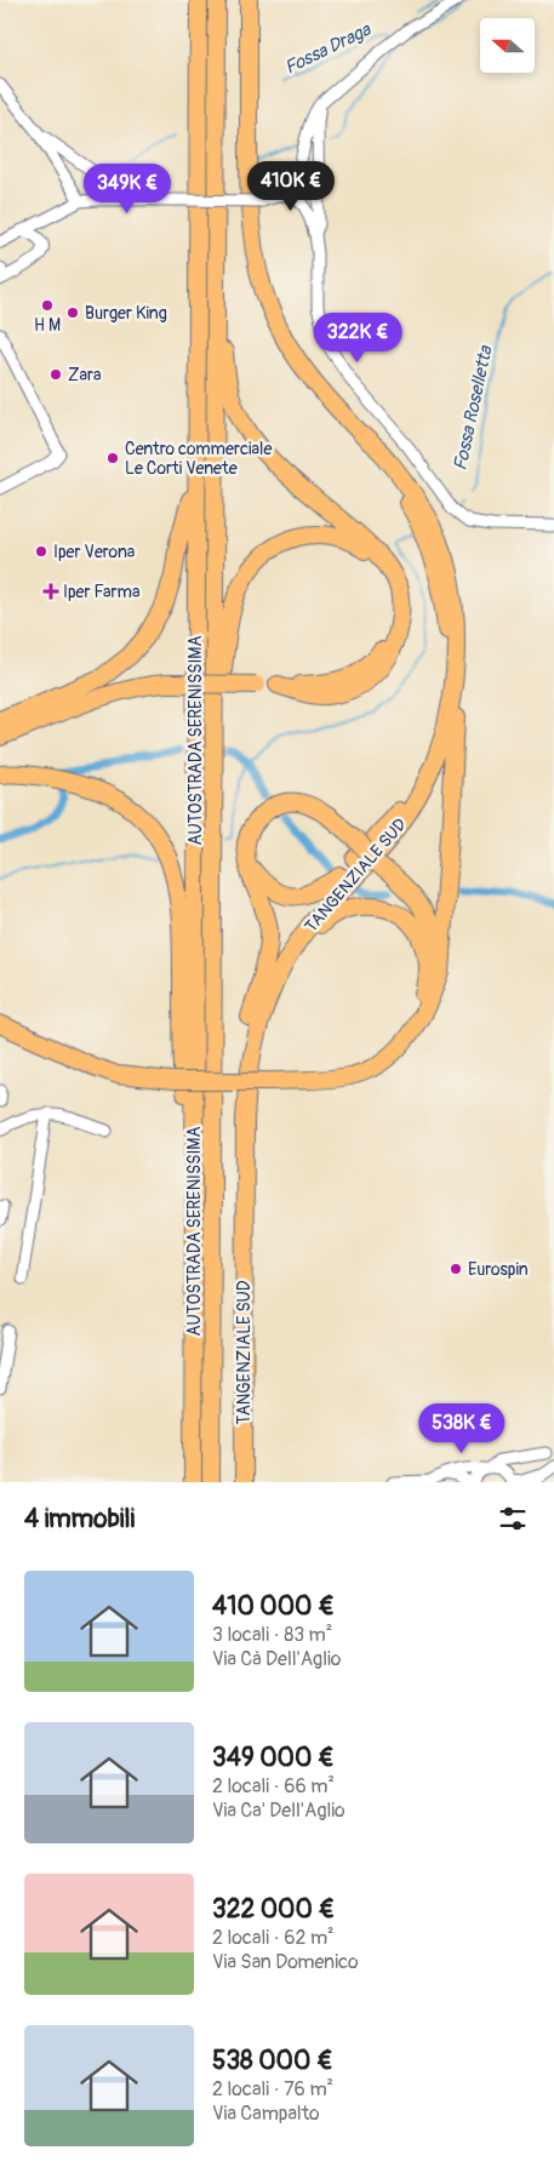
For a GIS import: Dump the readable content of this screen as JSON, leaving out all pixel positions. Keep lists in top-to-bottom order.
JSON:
{
  "streets": {
    "highway": ["AUTOSTRADA SERENISSIMA", "TANGENZIALE SUD"]
  },
  "water": ["Fossa Draga", "Fossa Roselletta"],
  "places": {
    "other": [
      "H M",
      "Burger King",
      "Zara",
      "Centro commerciale Le Corti Venete",
      "Iper Verona",
      "Eurospin"
    ],
    "health": ["Iper Farma"]
  },
  "north": "left",
  "page": {
    "price": [
      "410K €",
      "349K €",
      "322K €",
      "538K €"
    ],
    "heading": "4 immobili",
    "list": [
      {
        "name": "410 000 €",
        "note": "3 locali · 83 m² · Via Cà Dell'Aglio"
      },
      {
        "name": "349 000 €",
        "note": "2 locali · 66 m² · Via Ca' Dell'Aglio"
      },
      {
        "name": "322 000 €",
        "note": "2 locali · 62 m² · Via San Domenico"
      },
      {
        "name": "538 000 €",
        "note": "2 locali · 76 m² · Via Campalto"
      }
    ]
  }
}
